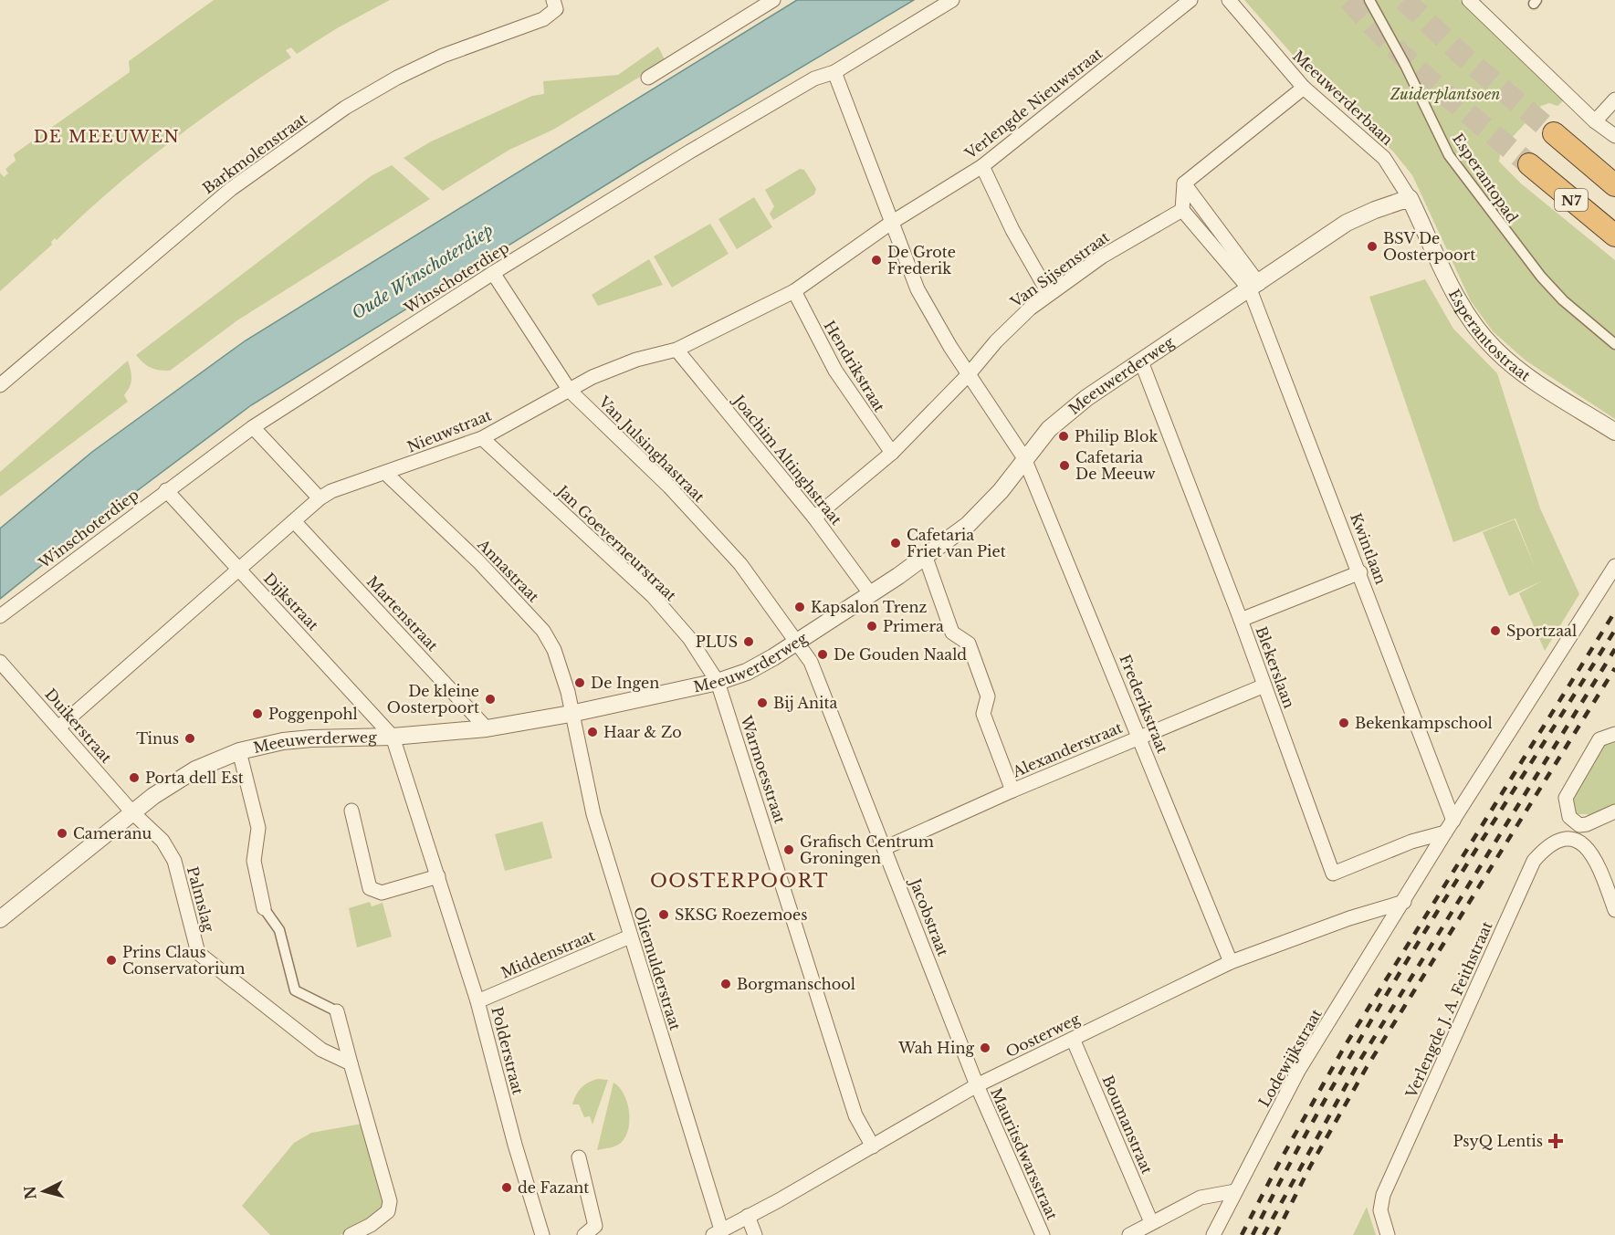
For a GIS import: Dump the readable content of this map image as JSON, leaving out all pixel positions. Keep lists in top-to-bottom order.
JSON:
{
  "streets": {
    "highway": ["N7"],
    "street": [
      "Meeuwerderbaan",
      "Verlengde Nieuwstraat",
      "Barkmolenstraat",
      "Esperantopad",
      "Van Sijsenstraat",
      "Winschoterdiep",
      "Esperantostraat",
      "Hendrikstraat",
      "Meeuwerderweg",
      "Nieuwstraat",
      "Van Julsinghastraat",
      "Joachim Altinghstraat",
      "Jan Goeverneurstraat",
      "Kwintlaan",
      "Annastraat",
      "Dijkstraat",
      "Martenstraat",
      "Blekerslaan",
      "Frederikstraat",
      "Duikerstraat",
      "Alexanderstraat",
      "Warmoesstraat",
      "Palmslag",
      "Jacobstraat",
      "Middenstraat",
      "Oliemulderstraat",
      "Verlengde J. A. Feithstraat",
      "Oosterweg",
      "Polderstraat",
      "Lodewijkstraat",
      "Boumanstraat",
      "Mauritsdwarsstraat"
    ]
  },
  "crossings": [
    ["Meeuwerderbaan", "Esperantostraat"],
    ["Meeuwerderbaan", "Meeuwerderweg"],
    ["Verlengde Nieuwstraat", "Nieuwstraat"],
    ["Verlengde Nieuwstraat", "Frederikstraat"],
    ["Van Sijsenstraat", "Hendrikstraat"],
    ["Van Sijsenstraat", "Joachim Altinghstraat"],
    ["Van Sijsenstraat", "Frederikstraat"],
    ["Winschoterdiep", "Van Julsinghastraat"],
    ["Winschoterdiep", "Dijkstraat"],
    ["Winschoterdiep", "Frederikstraat"],
    ["Esperantostraat", "Meeuwerderweg"],
    ["Hendrikstraat", "Nieuwstraat"],
    ["Meeuwerderweg", "Van Julsinghastraat"],
    ["Meeuwerderweg", "Joachim Altinghstraat"],
    ["Meeuwerderweg", "Jan Goeverneurstraat"],
    ["Meeuwerderweg", "Kwintlaan"],
    ["Meeuwerderweg", "Annastraat"],
    ["Meeuwerderweg", "Dijkstraat"],
    ["Meeuwerderweg", "Martenstraat"],
    ["Meeuwerderweg", "Blekerslaan"],
    ["Meeuwerderweg", "Frederikstraat"],
    ["Meeuwerderweg", "Duikerstraat"],
    ["Meeuwerderweg", "Warmoesstraat"],
    ["Meeuwerderweg", "Palmslag"],
    ["Meeuwerderweg", "Jacobstraat"],
    ["Meeuwerderweg", "Oliemulderstraat"],
    ["Meeuwerderweg", "Polderstraat"],
    ["Nieuwstraat", "Van Julsinghastraat"],
    ["Nieuwstraat", "Joachim Altinghstraat"],
    ["Nieuwstraat", "Jan Goeverneurstraat"],
    ["Nieuwstraat", "Annastraat"],
    ["Nieuwstraat", "Dijkstraat"],
    ["Nieuwstraat", "Martenstraat"],
    ["Nieuwstraat", "Frederikstraat"],
    ["Nieuwstraat", "Duikerstraat"],
    ["Van Julsinghastraat", "Jacobstraat"],
    ["Jan Goeverneurstraat", "Warmoesstraat"],
    ["Kwintlaan", "Blekerslaan"],
    ["Kwintlaan", "Lodewijkstraat"],
    ["Annastraat", "Oliemulderstraat"],
    ["Dijkstraat", "Polderstraat"],
    ["Blekerslaan", "Alexanderstraat"],
    ["Blekerslaan", "Lodewijkstraat"],
    ["Frederikstraat", "Alexanderstraat"],
    ["Frederikstraat", "Oosterweg"],
    ["Duikerstraat", "Palmslag"],
    ["Alexanderstraat", "Jacobstraat"],
    ["Warmoesstraat", "Oosterweg"],
    ["Jacobstraat", "Oosterweg"],
    ["Jacobstraat", "Mauritsdwarsstraat"],
    ["Middenstraat", "Oliemulderstraat"],
    ["Middenstraat", "Polderstraat"],
    ["Oliemulderstraat", "Oosterweg"],
    ["Oosterweg", "Lodewijkstraat"],
    ["Oosterweg", "Boumanstraat"],
    ["Oosterweg", "Mauritsdwarsstraat"]
  ],
  "districts": ["DE MEEUWEN", "OOSTERPOORT"],
  "water": ["Oude Winschoterdiep"],
  "parks": ["Zuiderplantsoen"],
  "places": {
    "other": [
      "BSV De Oosterpoort",
      "De Grote Frederik",
      "Philip Blok",
      "Cafetaria De Meeuw",
      "Cafetaria Friet van Piet",
      "Kapsalon Trenz",
      "Primera",
      "Sportzaal",
      "PLUS",
      "De Gouden Naald",
      "De Ingen",
      "De kleine Oosterpoort",
      "Bij Anita",
      "Poggenpohl",
      "Bekenkampschool",
      "Haar & Zo",
      "Tinus",
      "Porta dell Est",
      "Cameranu",
      "Grafisch Centrum Groningen",
      "SKSG Roezemoes",
      "Prins Claus Conservatorium",
      "Borgmanschool",
      "Wah Hing",
      "de Fazant"
    ],
    "health": ["PsyQ Lentis"]
  },
  "north": "left"
}
